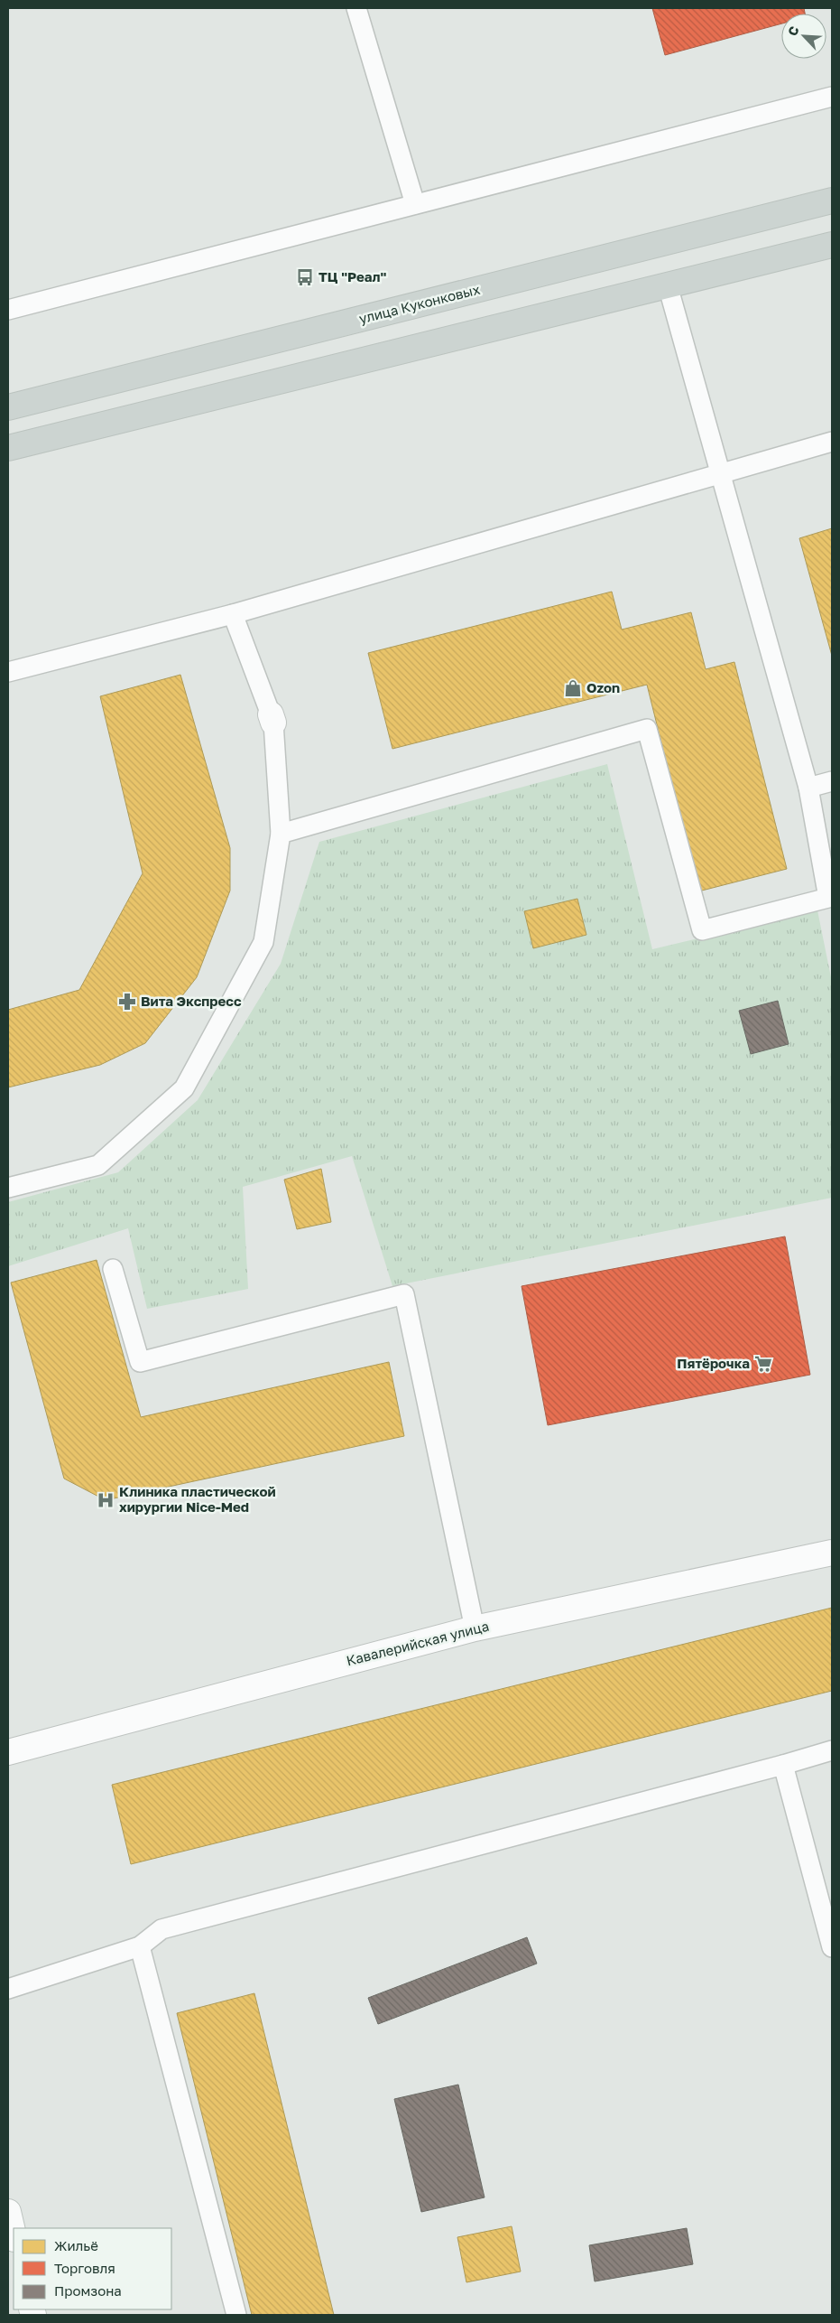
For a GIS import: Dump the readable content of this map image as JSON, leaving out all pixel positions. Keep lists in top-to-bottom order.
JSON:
{
  "streets": {
    "main road": ["улица Куконковых"],
    "street": ["Кавалерийская улица"]
  },
  "places": {
    "bus stop": ["ТЦ \"Реал\""],
    "shop": ["Ozon"],
    "pharmacy": ["Вита Экспресс"],
    "supermarket": ["Пятёрочка"],
    "hospital": ["Клиника пластической хирургии Nice-Med"]
  },
  "legend": ["Жильё", "Торговля", "Промзона"],
  "north": "top left"
}
